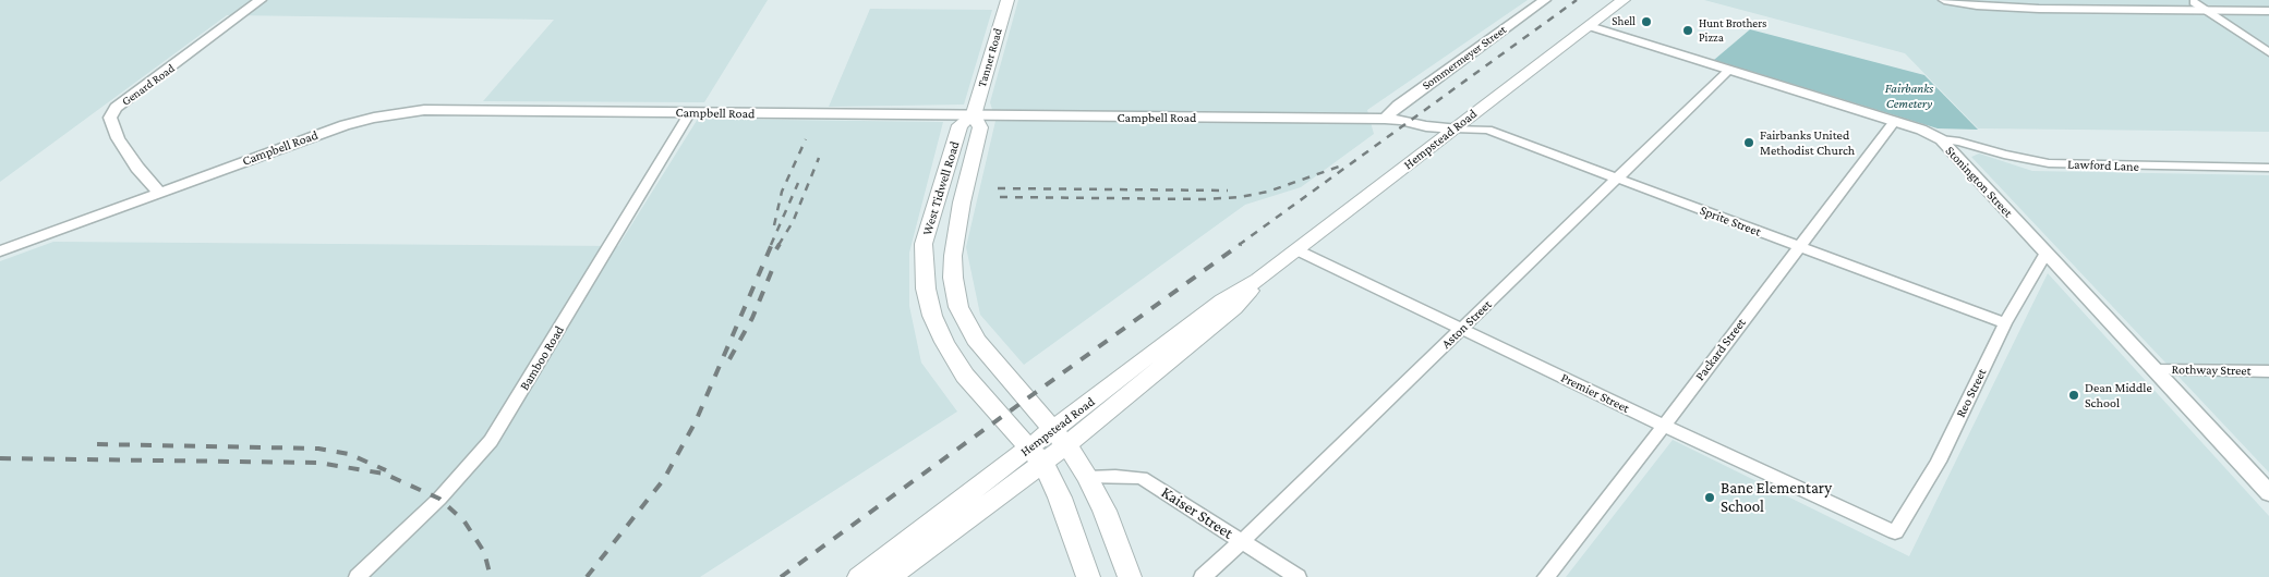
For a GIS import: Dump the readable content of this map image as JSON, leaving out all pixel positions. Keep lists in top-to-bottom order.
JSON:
{
  "streets": {
    "main road": ["Tanner Road", "Hempstead Road", "West Tidwell Road"],
    "street": [
      "Sommermeyer Street",
      "Genard Road",
      "Campbell Road",
      "Lawford Lane",
      "Stonington Street",
      "Sprite Street",
      "Aston Street",
      "Packard Street",
      "Bamboo Road",
      "Rothway Street",
      "Premier Street",
      "Reo Street",
      "Kaiser Street"
    ]
  },
  "crossings": [
    ["Tanner Road", "Campbell Road"],
    ["Tanner Road", "West Tidwell Road"],
    ["Sommermeyer Street", "Campbell Road"],
    ["Genard Road", "Campbell Road"],
    ["Campbell Road", "Hempstead Road"],
    ["Campbell Road", "West Tidwell Road"],
    ["Campbell Road", "Sprite Street"],
    ["Campbell Road", "Bamboo Road"],
    ["Hempstead Road", "Stonington Street"],
    ["Hempstead Road", "West Tidwell Road"],
    ["Hempstead Road", "Sprite Street"],
    ["Hempstead Road", "Premier Street"],
    ["Lawford Lane", "Stonington Street"],
    ["Stonington Street", "Aston Street"],
    ["Stonington Street", "Packard Street"],
    ["Stonington Street", "Rothway Street"],
    ["Stonington Street", "Reo Street"],
    ["West Tidwell Road", "Kaiser Street"],
    ["Sprite Street", "Aston Street"],
    ["Sprite Street", "Packard Street"],
    ["Sprite Street", "Reo Street"],
    ["Aston Street", "Premier Street"],
    ["Aston Street", "Kaiser Street"],
    ["Packard Street", "Premier Street"],
    ["Premier Street", "Reo Street"]
  ],
  "parks": ["Fairbanks Cemetery"],
  "places": [
    "Shell",
    "Hunt Brothers Pizza",
    "Fairbanks United Methodist Church",
    "Dean Middle School",
    "Bane Elementary School"
  ]
}
